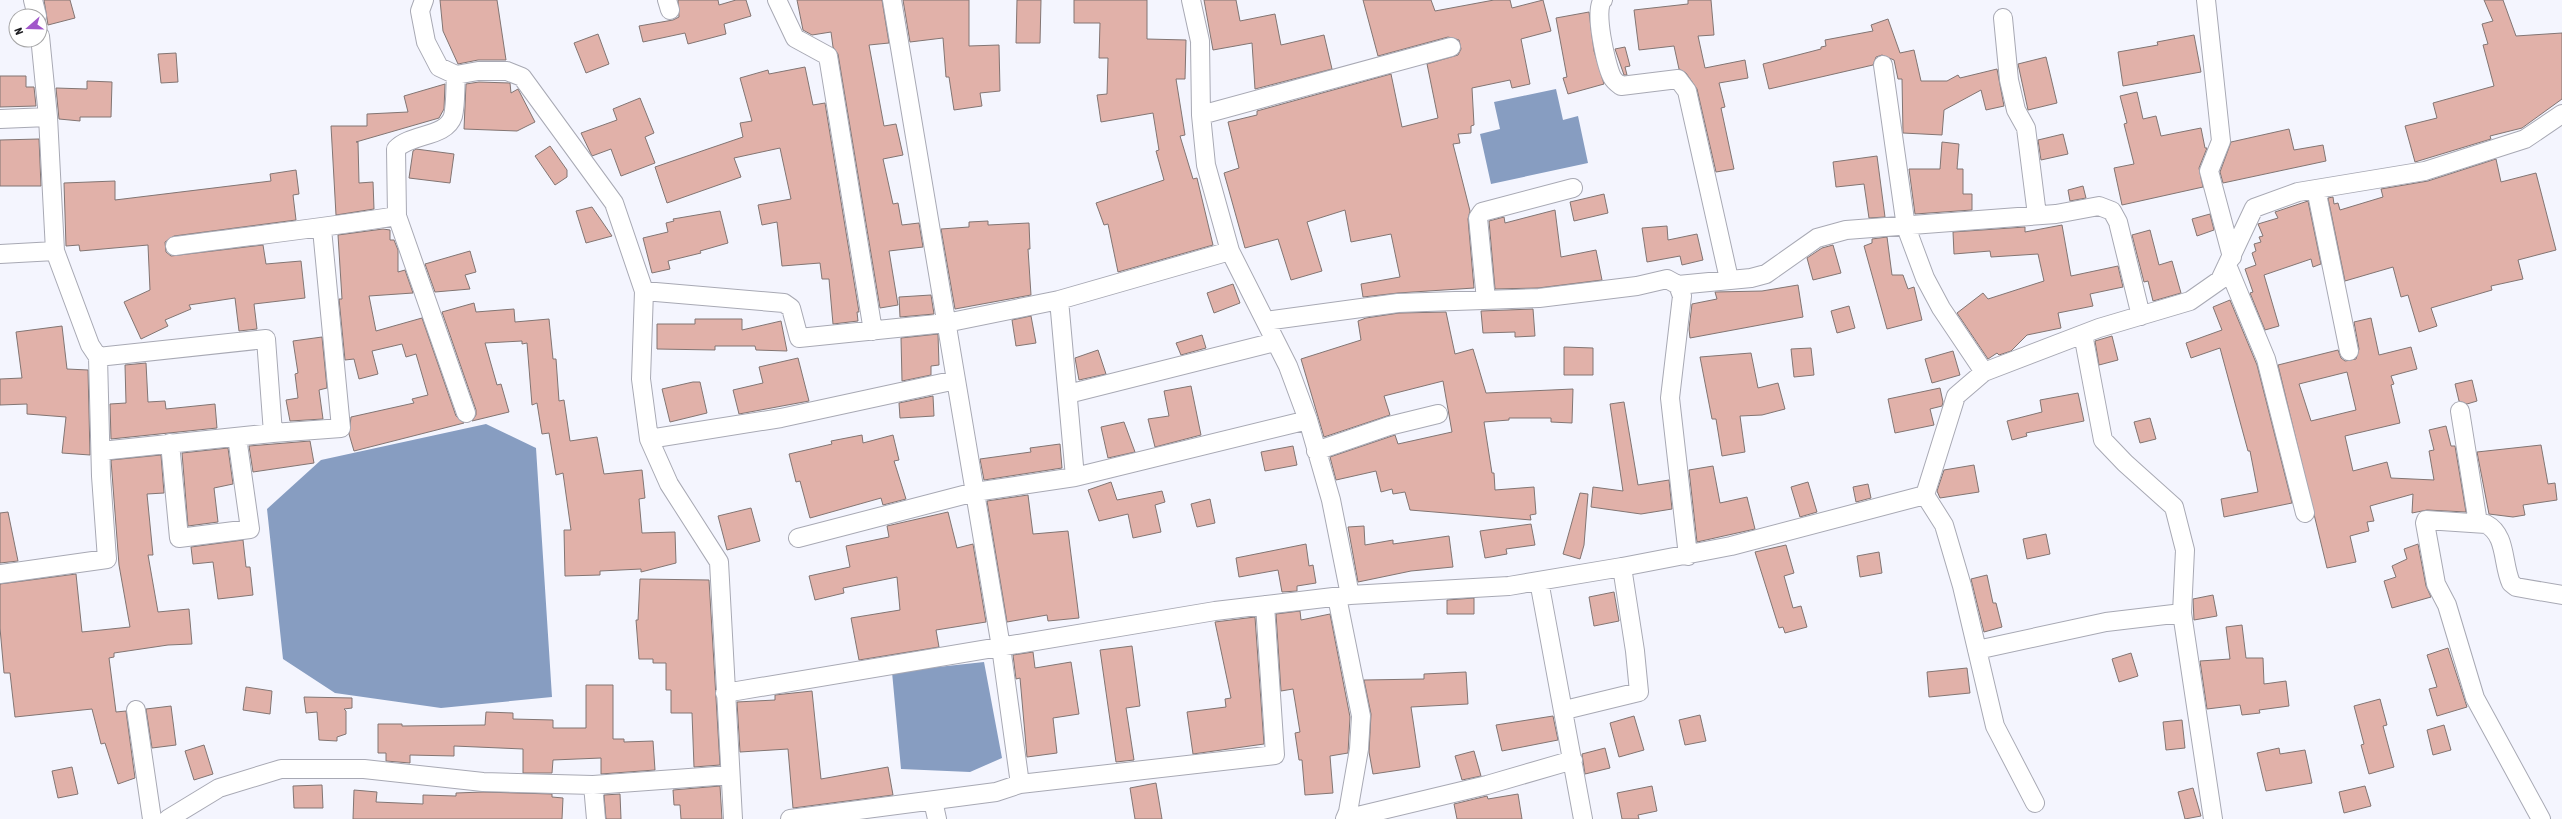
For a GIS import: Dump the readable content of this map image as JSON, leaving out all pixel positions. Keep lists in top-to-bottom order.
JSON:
{
  "north": "left"
}
